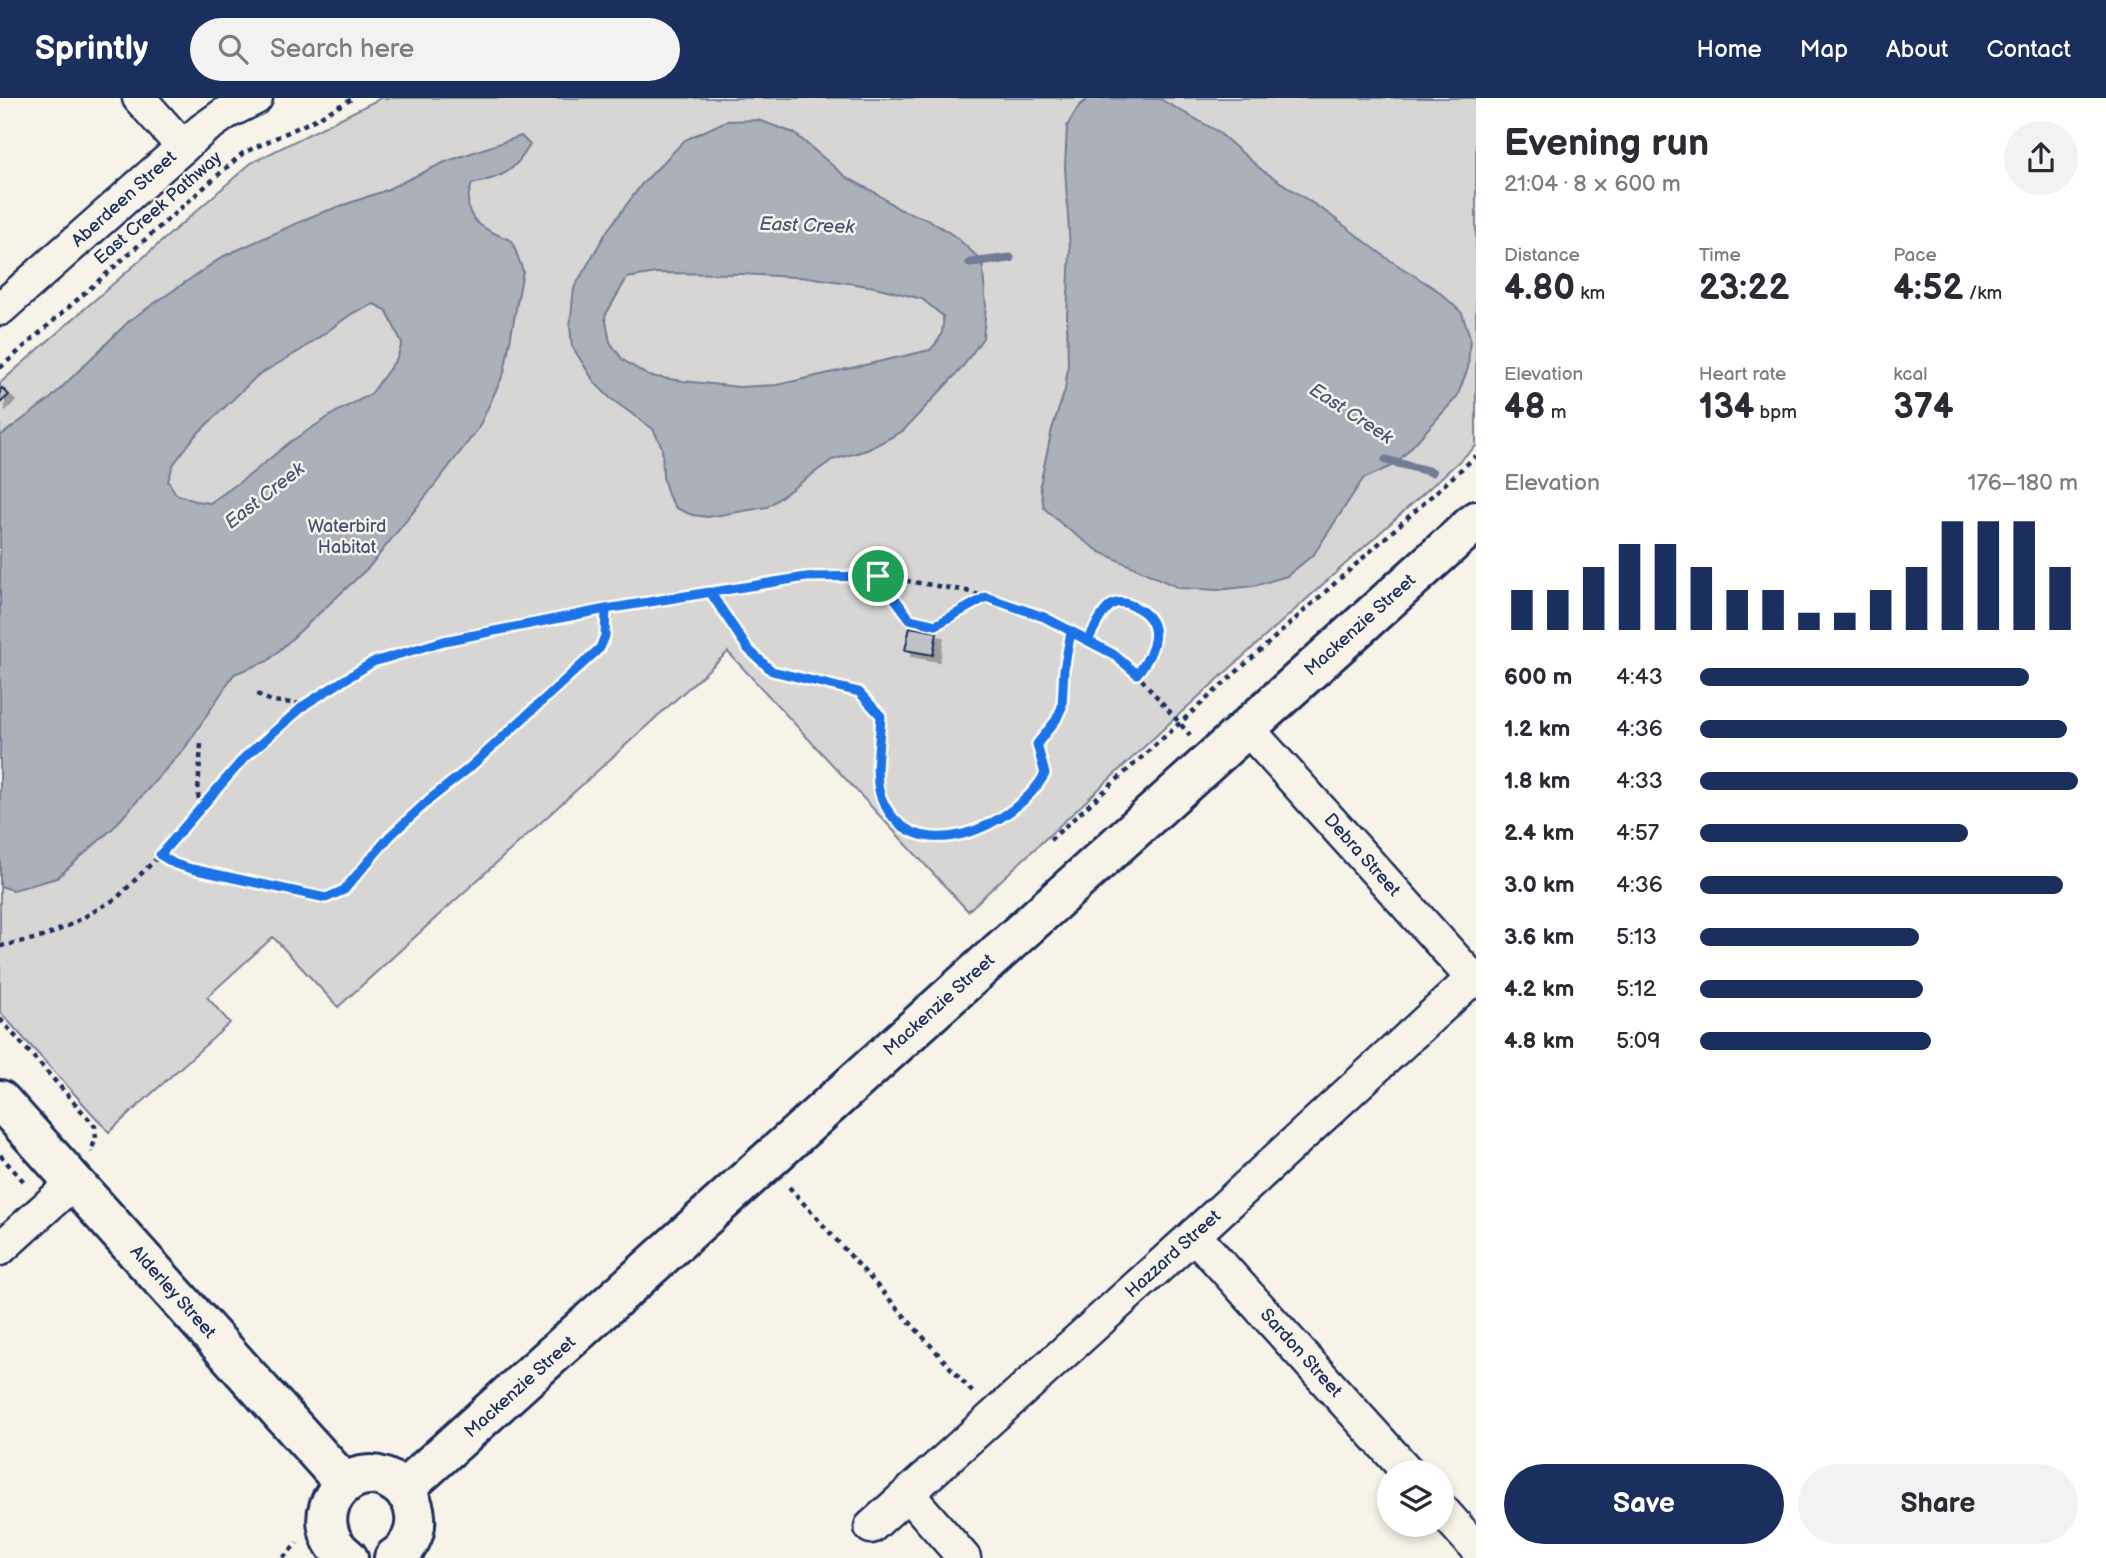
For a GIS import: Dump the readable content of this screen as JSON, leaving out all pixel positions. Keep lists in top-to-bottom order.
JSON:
{
  "streets": {
    "main road": ["Mackenzie Street", "Alderley Street"],
    "street": [
      "Aberdeen Street",
      "Debra Street",
      "Hazzard Street",
      "Sardon Street"
    ],
    "path": ["East Creek Pathway"]
  },
  "crossings": [
    ["Mackenzie Street", "Debra Street"],
    ["Debra Street", "Hazzard Street"],
    ["Hazzard Street", "Sardon Street"]
  ],
  "water": ["East Creek"],
  "parks": ["Waterbird Habitat"],
  "page": {
    "header": "Sprintly",
    "search": "Search here",
    "nav": [
      "Home",
      "Map",
      "About",
      "Contact"
    ],
    "heading": ["Evening run", "21:04 · 8 × 600 m"],
    "stats": [
      ["Distance", "4.80 km"],
      ["Time", "23:22"],
      ["Pace", "4:52 /km"],
      ["Elevation", "48 m"],
      ["Heart rate", "134 bpm"],
      ["kcal", "374"]
    ],
    "chart": ["Elevation", "176–180 m"],
    "list": [
      {
        "name": "600 m",
        "note": "4:43"
      },
      {
        "name": "1.2 km",
        "note": "4:36"
      },
      {
        "name": "1.8 km",
        "note": "4:33"
      },
      {
        "name": "2.4 km",
        "note": "4:57"
      },
      {
        "name": "3.0 km",
        "note": "4:36"
      },
      {
        "name": "3.6 km",
        "note": "5:13"
      },
      {
        "name": "4.2 km",
        "note": "5:12"
      },
      {
        "name": "4.8 km",
        "note": "5:09"
      }
    ],
    "buttons": ["Save", "Share"]
  }
}
